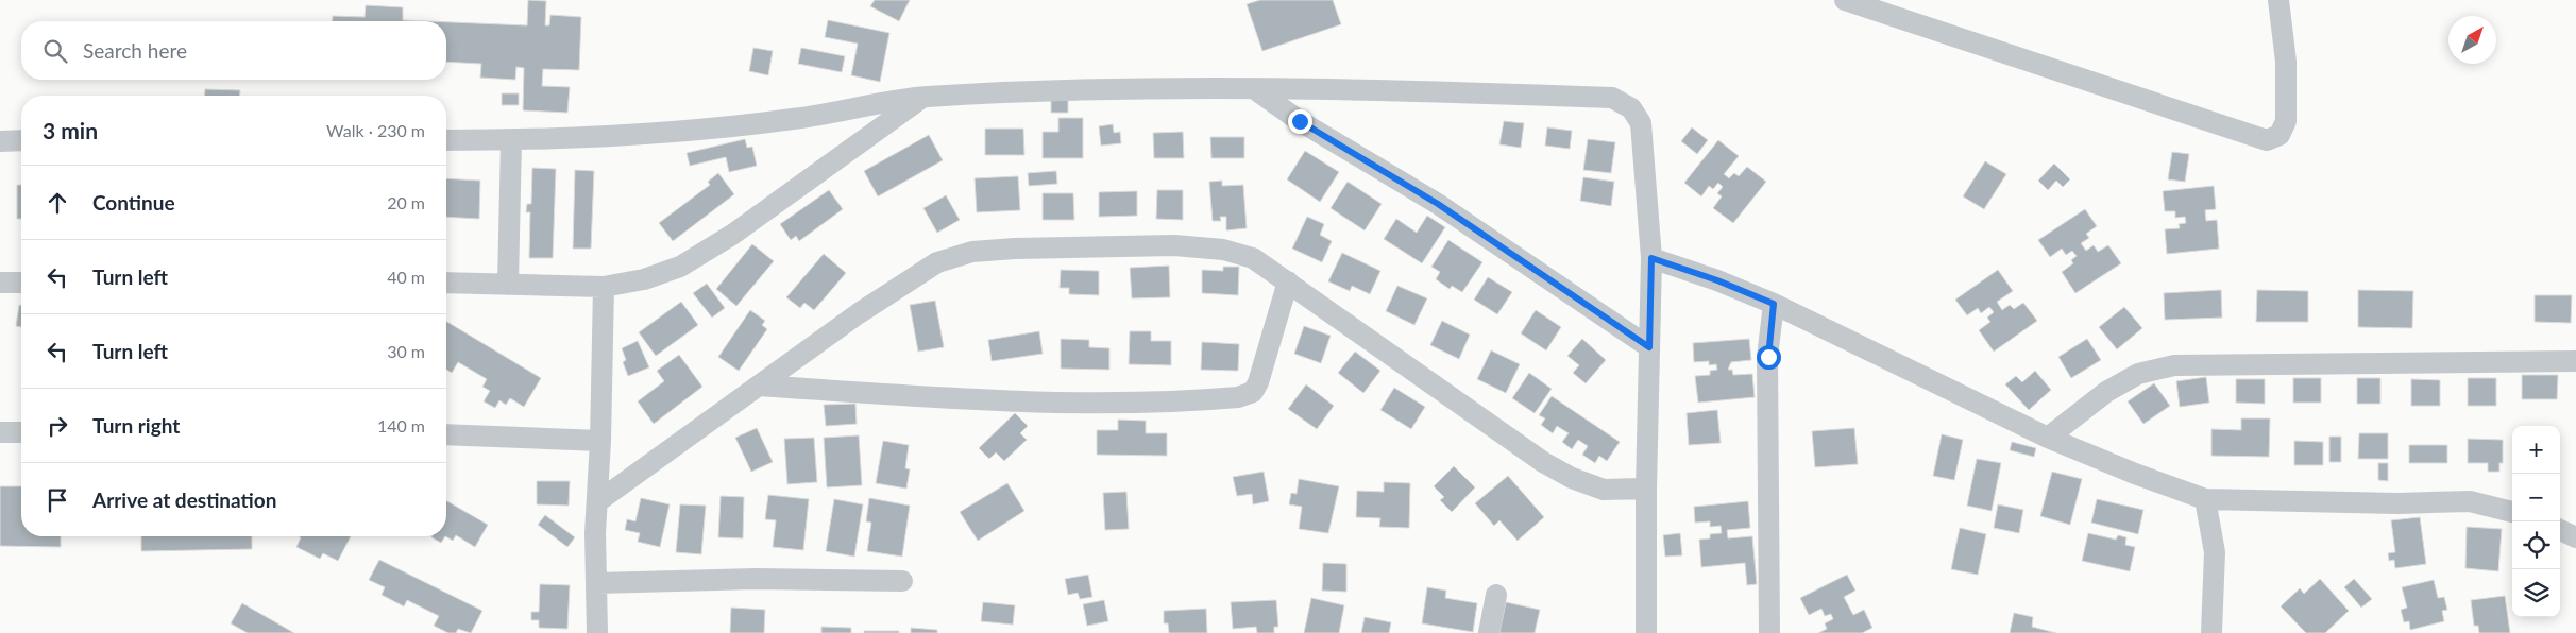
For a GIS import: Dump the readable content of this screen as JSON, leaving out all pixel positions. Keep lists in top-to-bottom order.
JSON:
{
  "north": "top right",
  "page": {
    "search": "Search here",
    "heading": ["3 min", "Walk · 230 m"],
    "list": [
      ["Continue", "20 m"],
      ["Turn left", "40 m"],
      ["Turn left", "30 m"],
      ["Turn right", "140 m"],
      "Arrive at destination"
    ],
    "map_buttons": ["+", "−"]
  }
}
